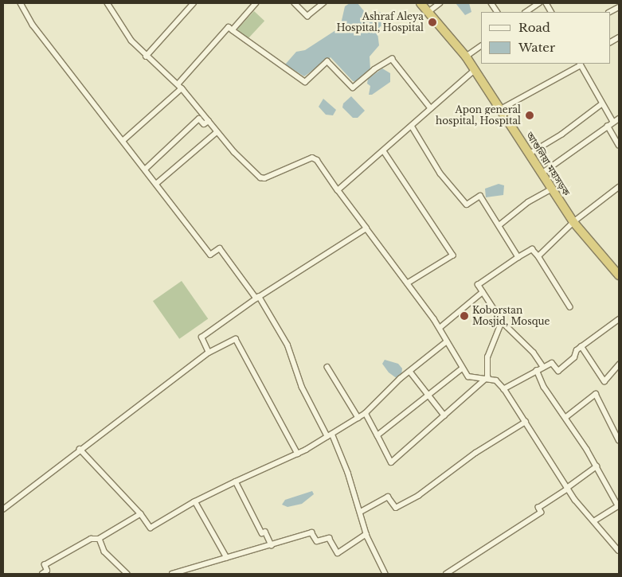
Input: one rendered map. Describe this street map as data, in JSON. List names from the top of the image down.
{
  "streets": {
    "highway": ["আশুলিয়া মহাসড়ক"]
  },
  "places": ["Ashraf Aleya Hospital, Hospital", "Apon general hospital, Hospital", "Koborstan Mosjid, Mosque"],
  "legend": ["Road", "Water"]
}
